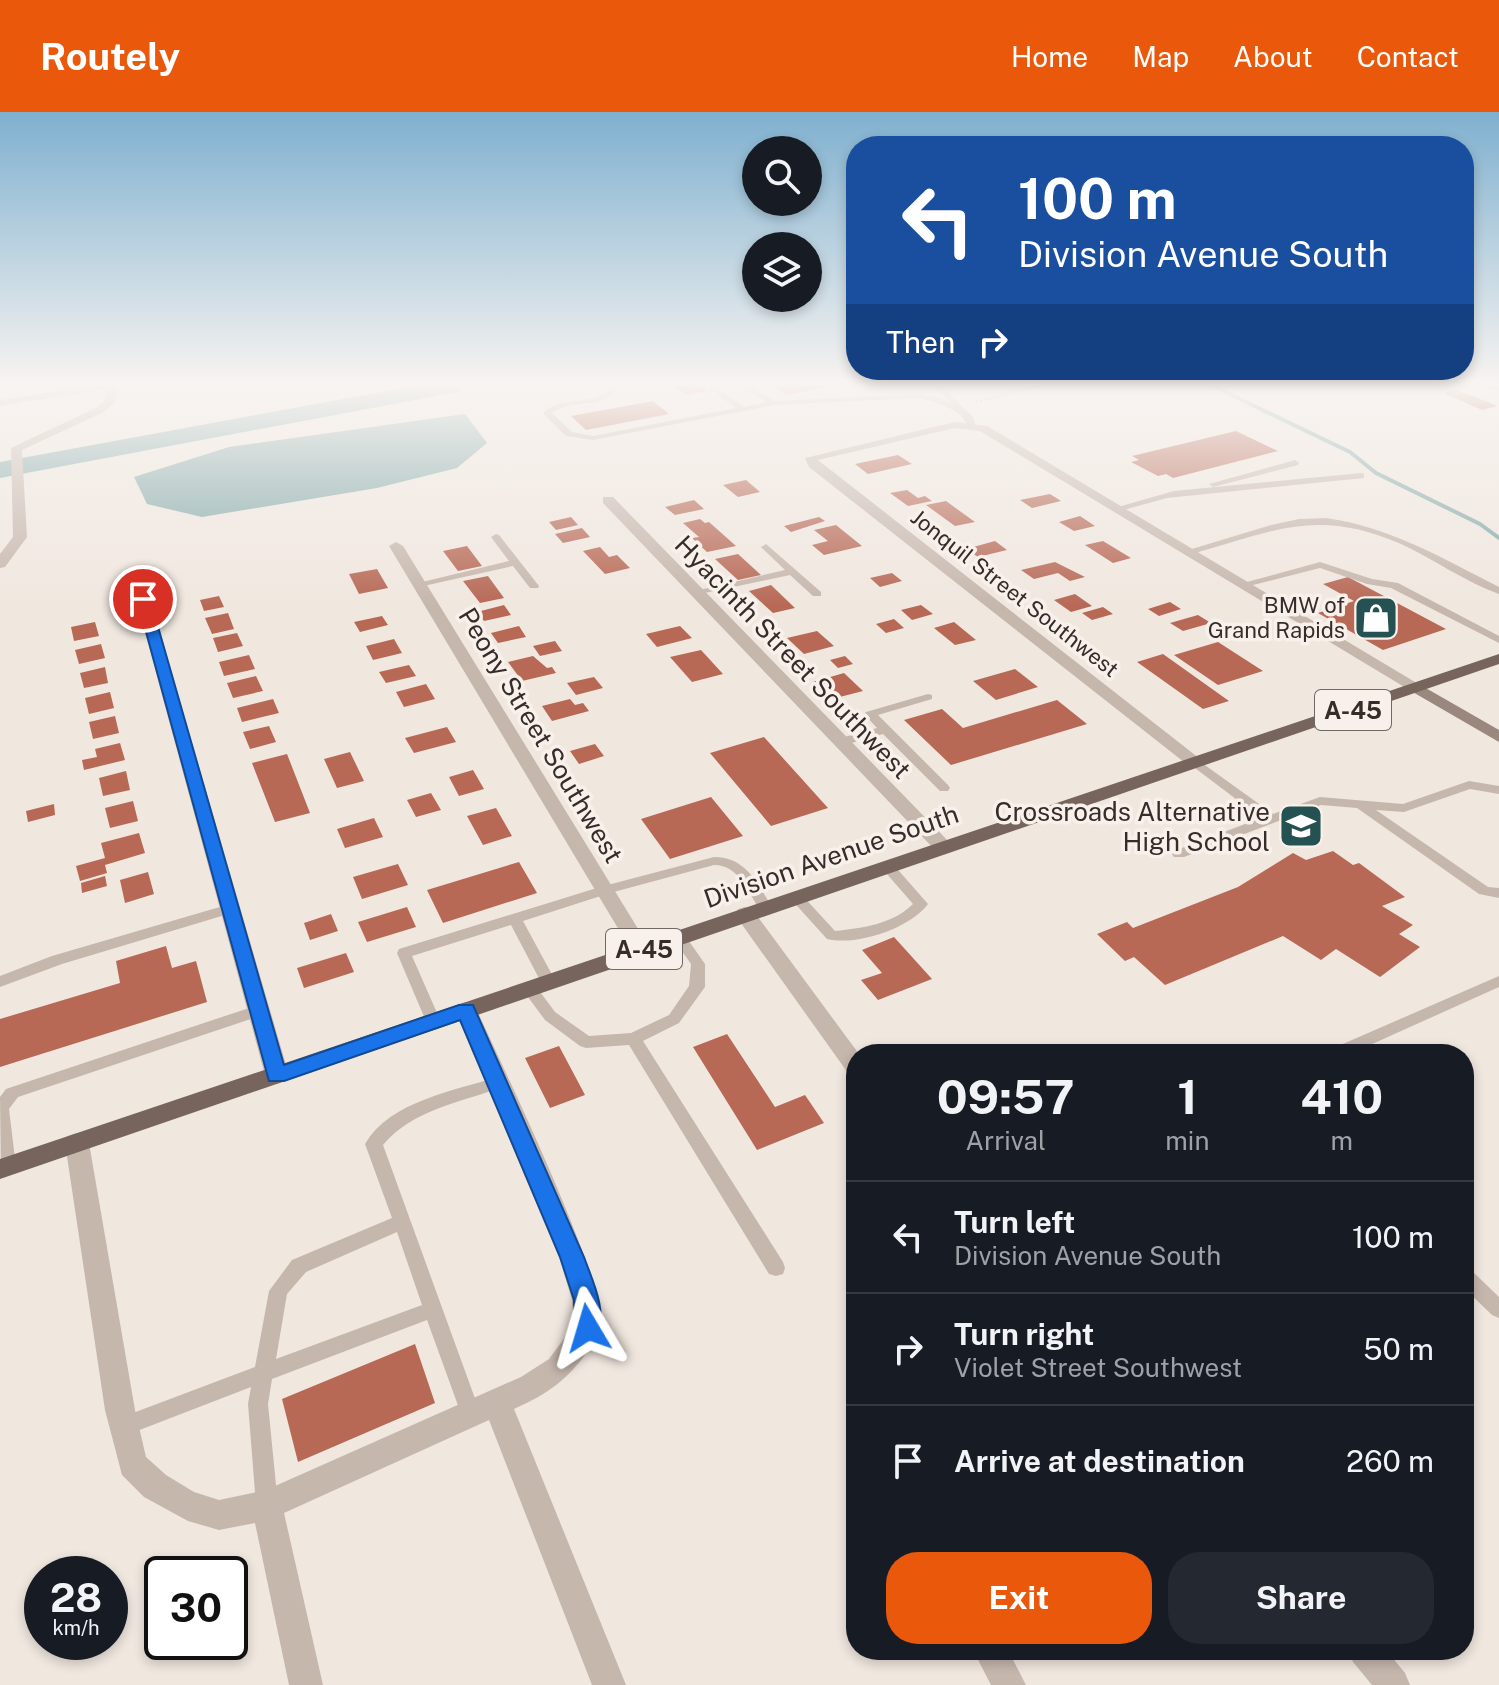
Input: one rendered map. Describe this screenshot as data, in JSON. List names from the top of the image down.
{
  "streets": {
    "main road": ["A-45", "Division Avenue South"],
    "street": ["Jonquil Street Southwest", "Hyacinth Street Southwest", "Peony Street Southwest"]
  },
  "crossings": [
    ["Jonquil Street Southwest", "Division Avenue South"],
    ["Hyacinth Street Southwest", "Division Avenue South"],
    ["Peony Street Southwest", "Division Avenue South"]
  ],
  "places": {
    "shop": ["BMW of Grand Rapids"],
    "school or university": ["Crossroads Alternative High School"]
  },
  "page": {
    "header": "Routely",
    "nav": [
      "Home",
      "Map",
      "About",
      "Contact"
    ],
    "turn": ["100 m", "Division Avenue South"],
    "then": "Then",
    "eta": [
      "09:57",
      "Arrival",
      "1",
      "min",
      "410",
      "m"
    ],
    "list": [
      {
        "name": "Turn left",
        "note": "Division Avenue South",
        "value": "100 m"
      },
      {
        "name": "Turn right",
        "note": "Violet Street Southwest",
        "value": "50 m"
      },
      {
        "name": "Arrive at destination",
        "value": "260 m"
      }
    ],
    "buttons": ["Exit", "Share"],
    "speed": "28 km/h",
    "limit": "30"
  }
}
